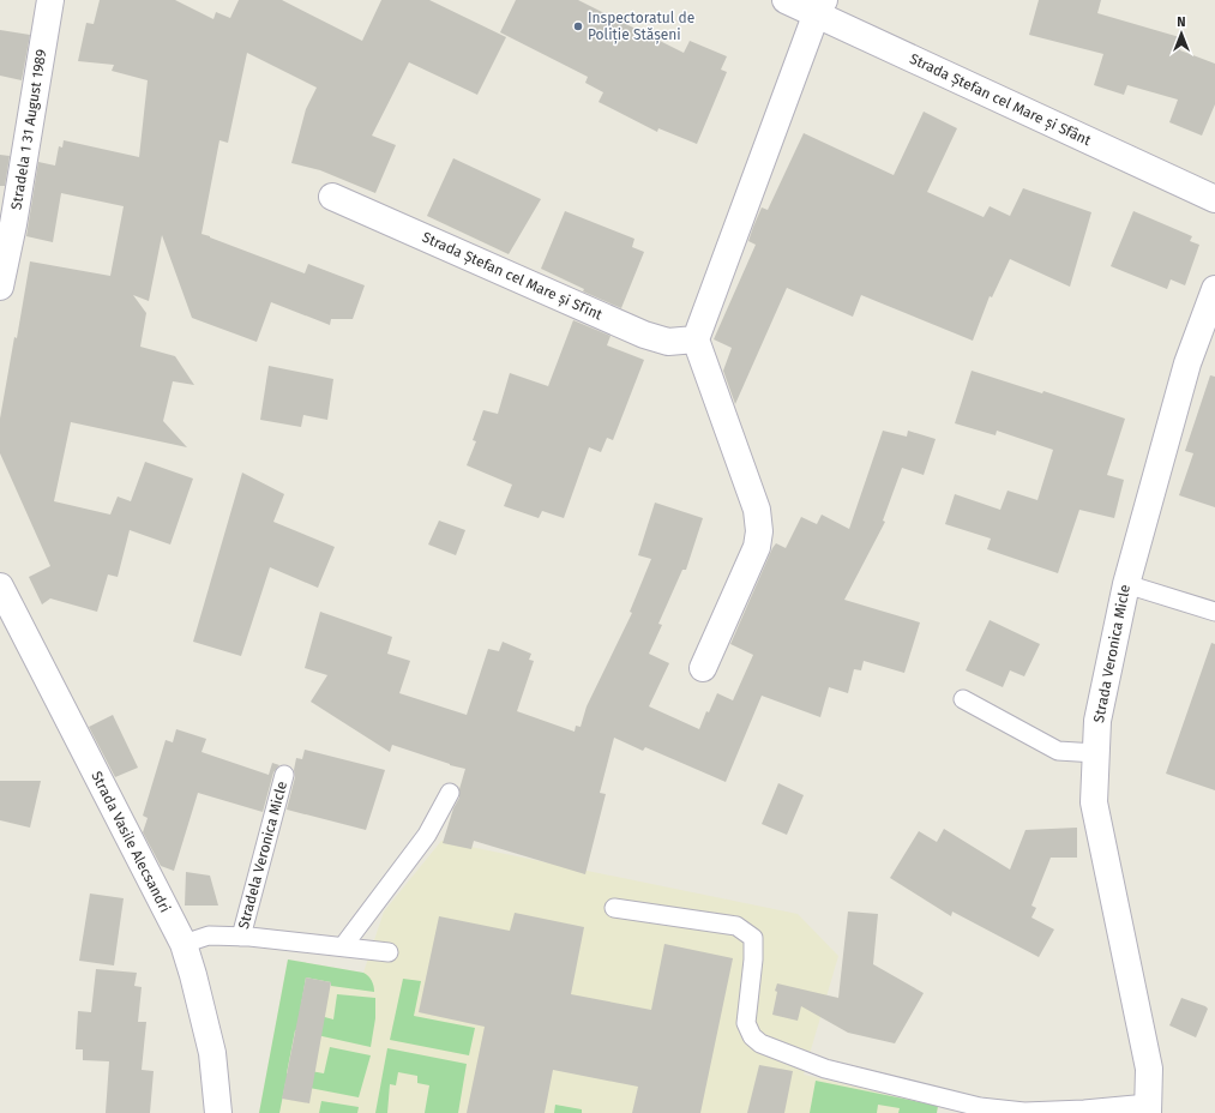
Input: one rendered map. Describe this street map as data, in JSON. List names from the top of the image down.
{
  "streets": {
    "street": [
      "Strada Ștefan cel Mare și Sfânt",
      "Stradela 1 31 August 1989",
      "Strada Ștefan cel Mare și Sfînt",
      "Strada Veronica Micle",
      "Strada Vasile Alecsandri"
    ],
    "lane": ["Stradela Veronica Micle"]
  },
  "crossings": [
    ["Strada Vasile Alecsandri", "Stradela Veronica Micle"]
  ],
  "places": ["Inspectoratul de Poliție Stășeni"],
  "north": "top"
}
